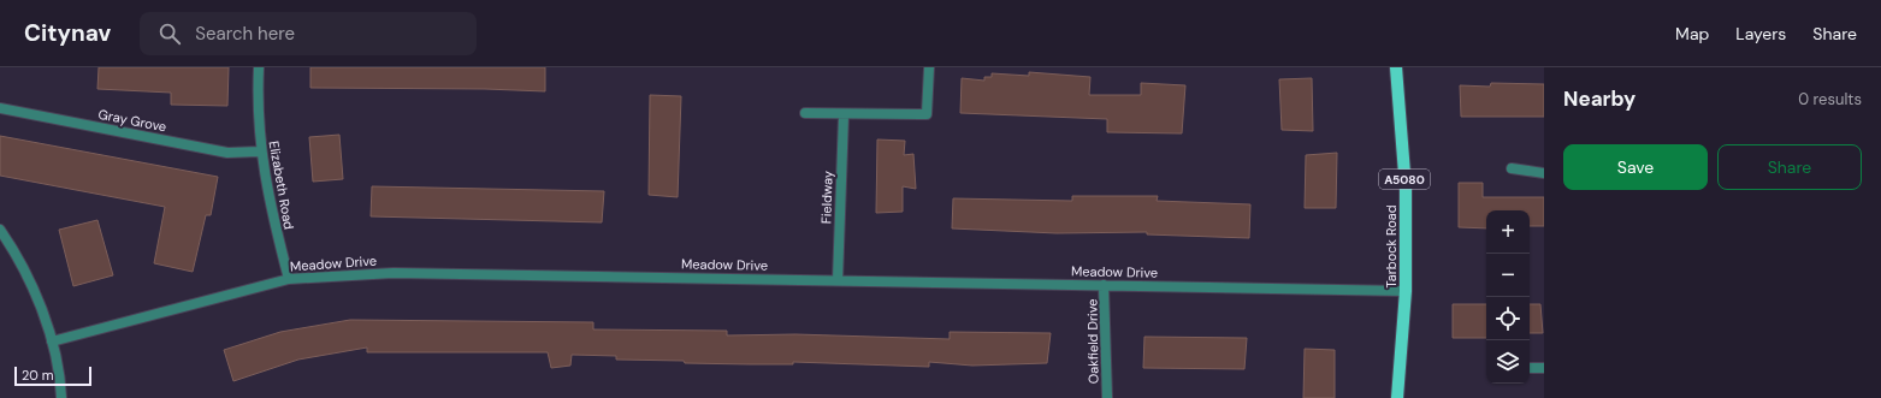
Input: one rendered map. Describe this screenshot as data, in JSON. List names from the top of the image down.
{
  "streets": {
    "main road": ["A5080", "Tarbock Road"],
    "street": [
      "Gray Grove",
      "Elizabeth Road",
      "Fieldway",
      "Meadow Drive",
      "Oakfield Drive"
    ]
  },
  "crossings": [
    ["Gray Grove", "Elizabeth Road"],
    ["Elizabeth Road", "Meadow Drive"],
    ["Fieldway", "Meadow Drive"],
    ["Tarbock Road", "Meadow Drive"],
    ["Meadow Drive", "Oakfield Drive"]
  ],
  "scale_bar": "20 m",
  "page": {
    "header": "Citynav",
    "search": "Search here",
    "nav": ["Map", "Layers", "Share"],
    "heading": ["Nearby", "0 results"],
    "buttons": ["Save", "Share"],
    "map_buttons": ["+", "−"],
    "scale": "20 m"
  }
}
